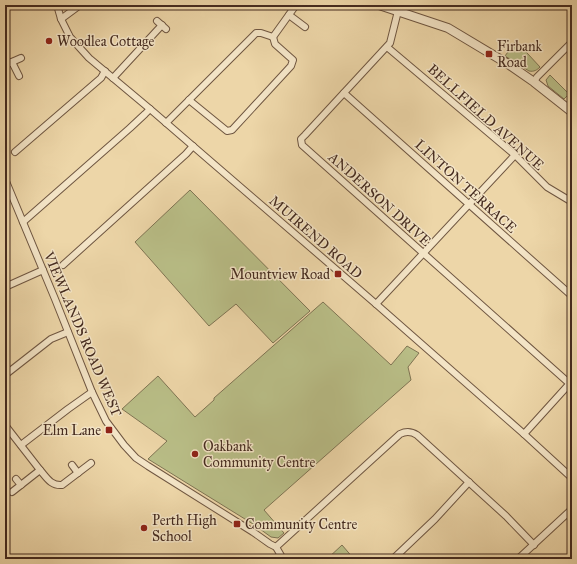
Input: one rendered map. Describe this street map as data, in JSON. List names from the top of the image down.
{
  "streets": {
    "street": [
      "BELLFIELD AVENUE",
      "LINTON TERRACE",
      "ANDERSON DRIVE",
      "MUIREND ROAD",
      "VIEWLANDS ROAD WEST"
    ]
  },
  "crossings": [
    ["BELLFIELD AVENUE", "ANDERSON DRIVE"],
    ["LINTON TERRACE", "ANDERSON DRIVE"]
  ],
  "places": {
    "other": ["Woodlea Cottage", "Oakbank Community Centre", "Perth High School"],
    "transit": [
      "Firbank Road",
      "Mountview Road",
      "Elm Lane",
      "Community Centre"
    ]
  }
}
